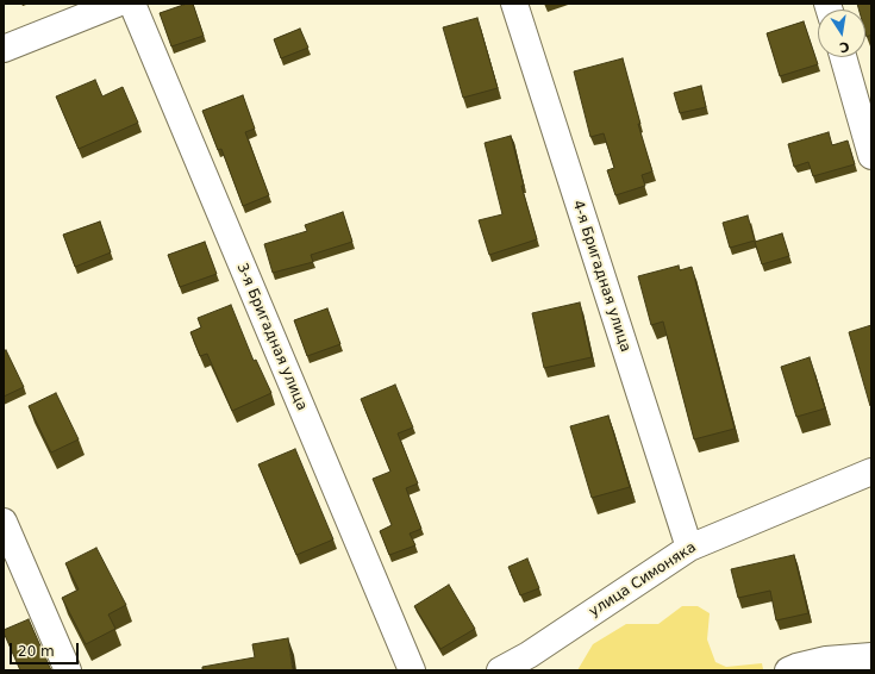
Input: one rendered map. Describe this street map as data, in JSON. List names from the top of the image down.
{
  "streets": {
    "street": ["4-я Бригадная улица", "3-я Бригадная улица", "улица Симоняка"]
  },
  "crossings": [
    ["4-я Бригадная улица", "улица Симоняка"]
  ],
  "scale_bar": "20 m",
  "north": "bottom"
}
